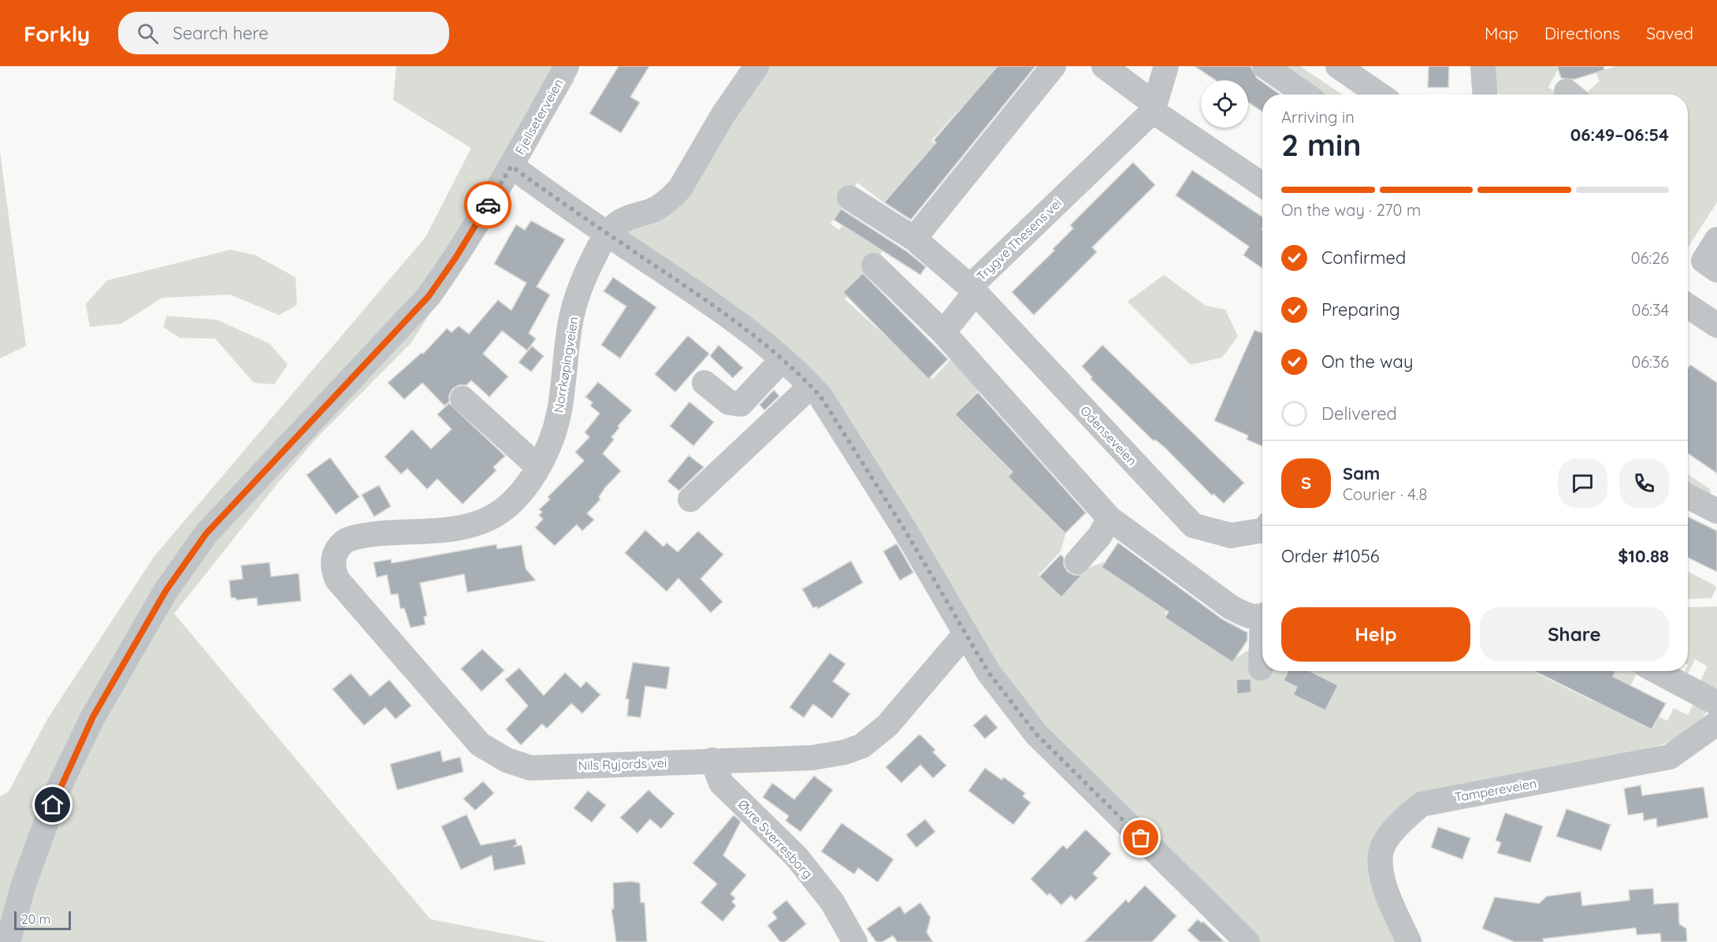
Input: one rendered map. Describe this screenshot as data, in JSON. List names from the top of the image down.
{
  "streets": {
    "street": [
      "Fjellseterveien",
      "Trygve Thesens vei",
      "Norrkøpingveien",
      "Odenseveien",
      "Nils Ryjords vei",
      "Tampereveien",
      "Øvre Sverresborg"
    ]
  },
  "crossings": [
    ["Trygve Thesens vei", "Odenseveien"],
    ["Norrkøpingveien", "Nils Ryjords vei"],
    ["Nils Ryjords vei", "Øvre Sverresborg"]
  ],
  "scale_bar": "20 m",
  "page": {
    "header": "Forkly",
    "search": "Search here",
    "nav": ["Map", "Directions", "Saved"],
    "heading": ["2 min", "Arriving in", "06:49–06:54"],
    "panel": [
      "Sam",
      "Courier · 4.8",
      "Order #1056",
      "$10.88"
    ],
    "bar": "On the way · 270 m",
    "list": [
      ["Confirmed", "06:26"],
      ["Preparing", "06:34"],
      ["On the way", "06:36"],
      "Delivered"
    ],
    "round": "S",
    "buttons": ["Help", "Share"],
    "scale": "20 m"
  }
}
